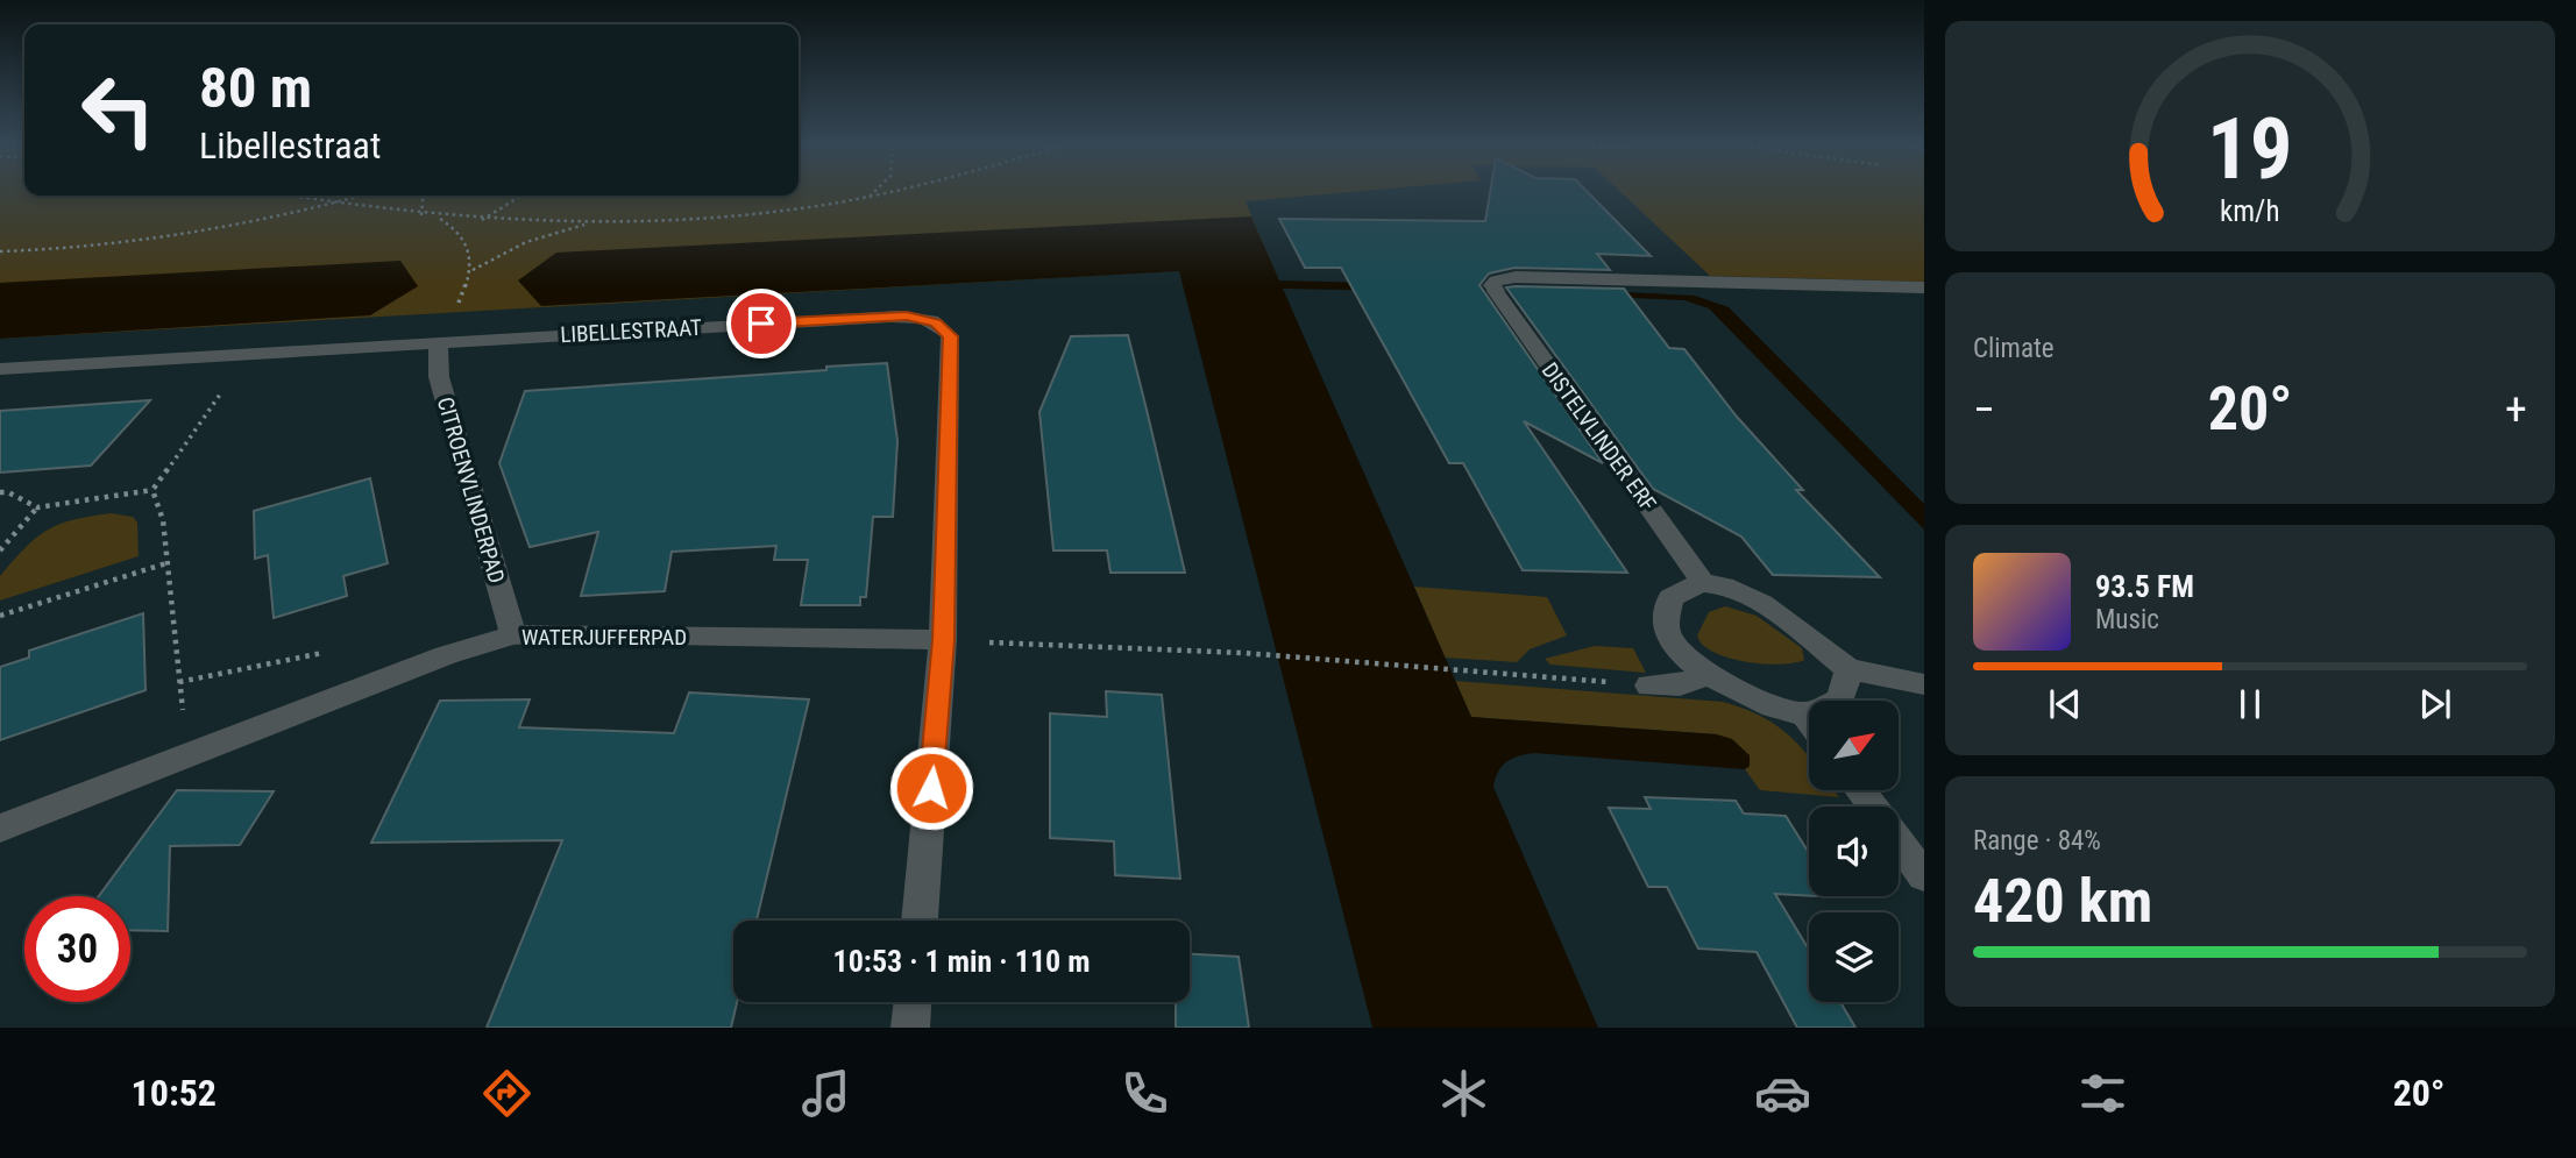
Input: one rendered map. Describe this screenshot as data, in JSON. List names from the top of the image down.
{
  "streets": {
    "street": [
      "LIBELLESTRAAT",
      "DISTELVLINDER ERF",
      "CITROENVLINDERPAD",
      "WATERJUFFERPAD"
    ]
  },
  "crossings": [
    ["LIBELLESTRAAT", "CITROENVLINDERPAD"],
    ["LIBELLESTRAAT", "WATERJUFFERPAD"],
    ["CITROENVLINDERPAD", "WATERJUFFERPAD"]
  ],
  "north": "top right",
  "page": {
    "turn": ["80 m", "Libellestraat"],
    "tile": [
      "Climate",
      ["Range · 84%", "420 km"]
    ],
    "heat": ["−", "20°", "+"],
    "song": ["93.5 FM", "Music"],
    "limit": "30",
    "trip": "10:53 · 1 min · 110 m",
    "tabs": ["10:52", "20°"],
    "gauge": ["19", "km/h"]
  }
}
